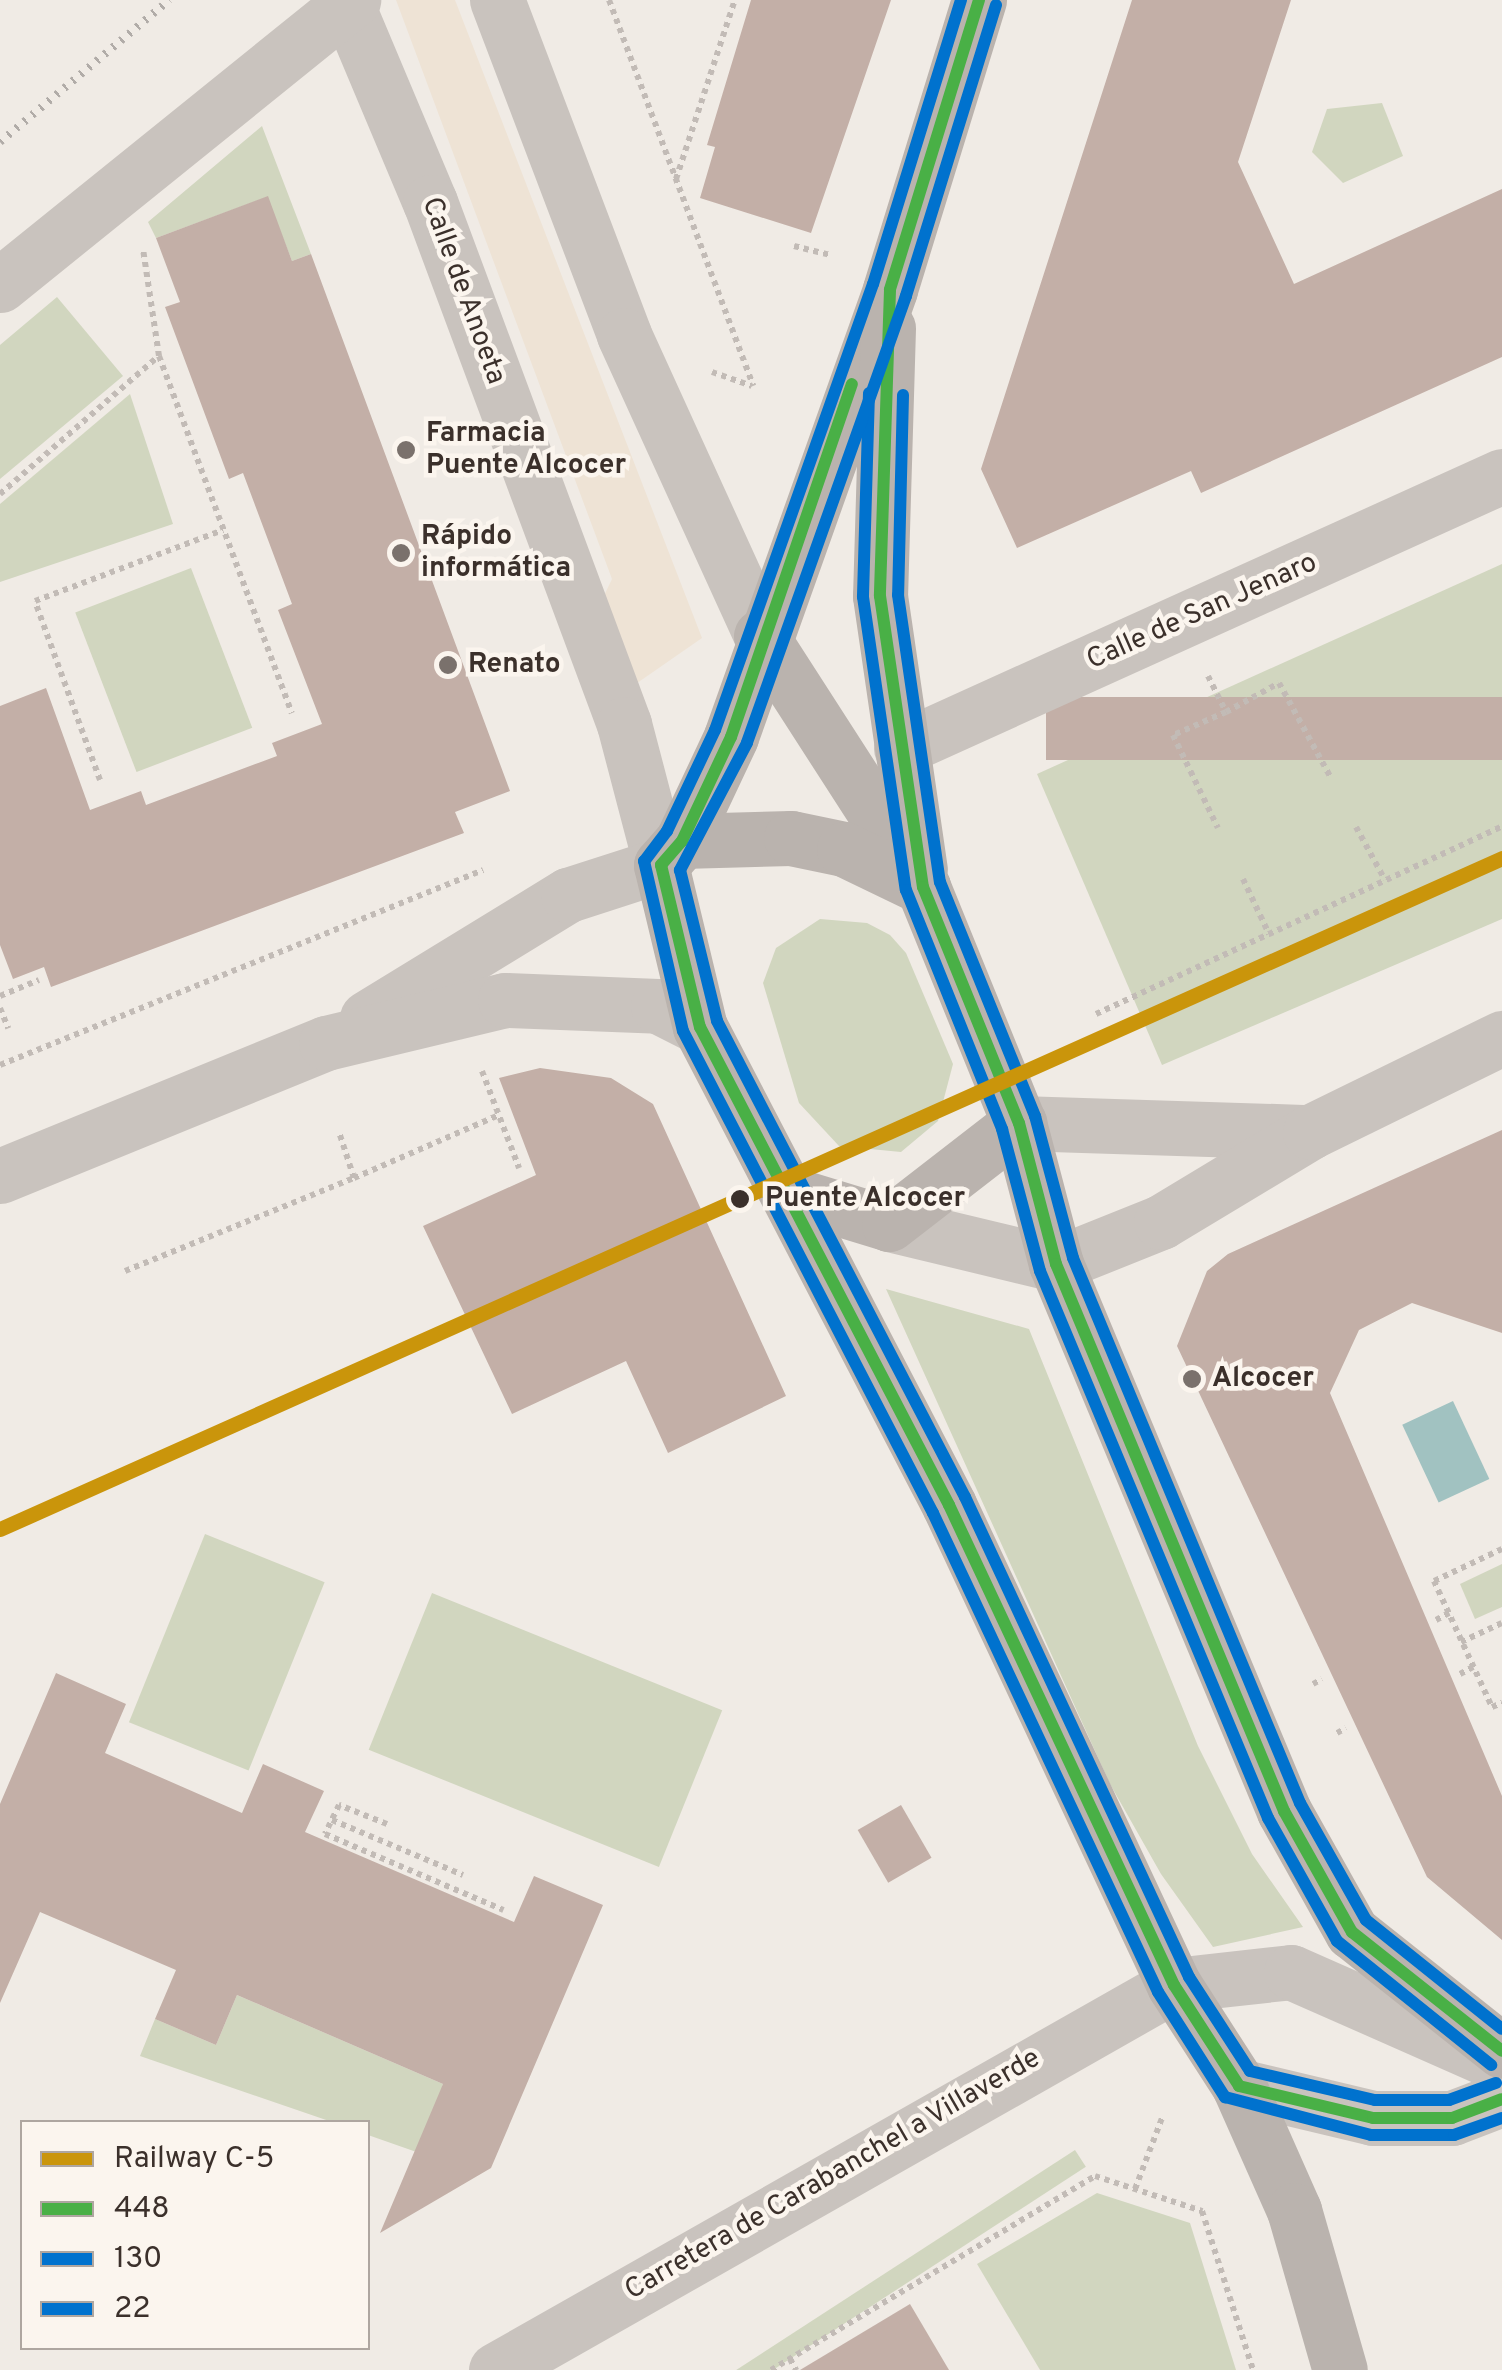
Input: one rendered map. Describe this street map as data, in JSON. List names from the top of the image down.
{
  "streets": {
    "street": ["Calle de Anoeta", "Calle de San Jenaro", "Carretera de Carabanchel a Villaverde"]
  },
  "places": [
    "Farmacia Puente Alcocer",
    "Rápido informática",
    "Renato",
    "Puente Alcocer",
    "Alcocer"
  ],
  "lines": [
    "transit line 448",
    "transit line 130",
    "transit line 22",
    "rail line C-5"
  ],
  "legend": [
    "Railway C-5",
    "448",
    "130",
    "22"
  ]
}
